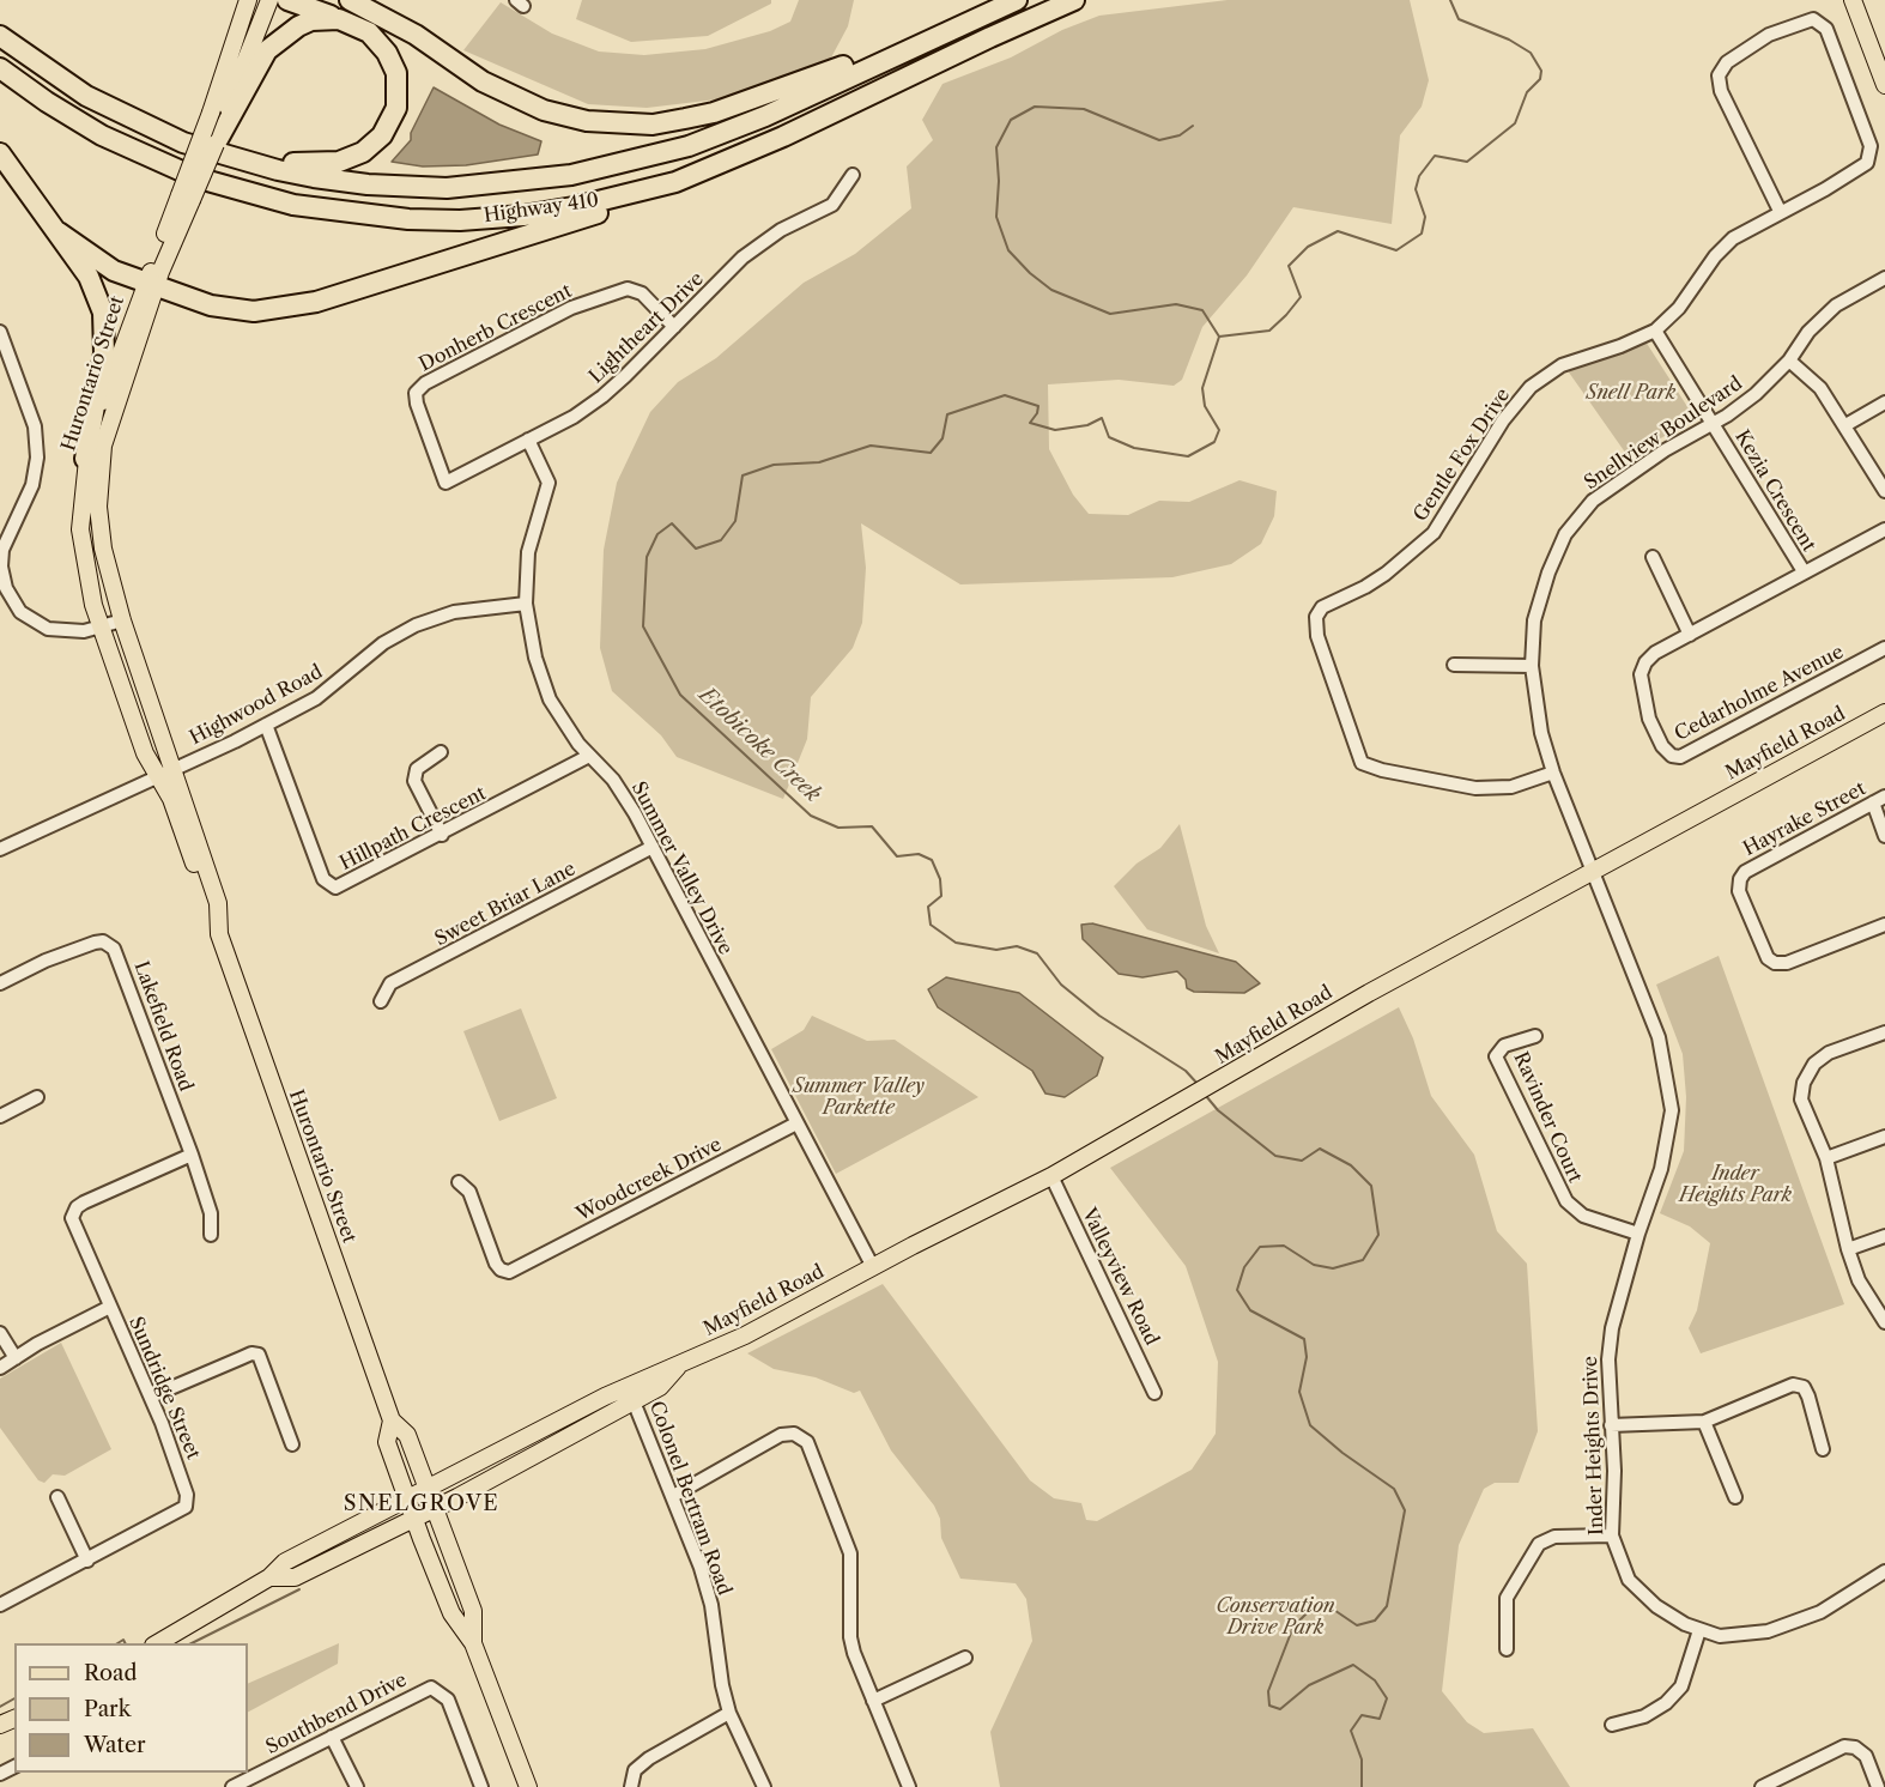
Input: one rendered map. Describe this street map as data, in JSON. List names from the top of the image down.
{
  "streets": {
    "highway": ["Highway 410"],
    "main road": ["Hurontario Street", "Mayfield Road"],
    "street": [
      "Donherb Crescent",
      "Lightheart Drive",
      "Snellview Boulevard",
      "Gentle Fox Drive",
      "Kezia Crescent",
      "Cedarholme Avenue",
      "Highwood Road",
      "Hayrake Street",
      "Hillpath Crescent",
      "Summer Valley Drive",
      "Sweet Briar Lane",
      "Lakefield Road",
      "Ravinder Court",
      "Woodcreek Drive",
      "Valleyview Road",
      "Sundridge Street",
      "Inder Heights Drive",
      "Colonel Bertram Road",
      "Southbend Drive"
    ]
  },
  "crossings": [
    ["Donherb Crescent", "Lightheart Drive"],
    ["Lightheart Drive", "Summer Valley Drive"],
    ["Hurontario Street", "Highwood Road"],
    ["Hurontario Street", "Mayfield Road"],
    ["Snellview Boulevard", "Gentle Fox Drive"],
    ["Snellview Boulevard", "Kezia Crescent"],
    ["Snellview Boulevard", "Mayfield Road"],
    ["Snellview Boulevard", "Inder Heights Drive"],
    ["Gentle Fox Drive", "Kezia Crescent"],
    ["Kezia Crescent", "Cedarholme Avenue"],
    ["Highwood Road", "Hillpath Crescent"],
    ["Highwood Road", "Summer Valley Drive"],
    ["Mayfield Road", "Summer Valley Drive"],
    ["Mayfield Road", "Valleyview Road"],
    ["Mayfield Road", "Inder Heights Drive"],
    ["Mayfield Road", "Colonel Bertram Road"],
    ["Hillpath Crescent", "Summer Valley Drive"],
    ["Summer Valley Drive", "Sweet Briar Lane"],
    ["Summer Valley Drive", "Woodcreek Drive"],
    ["Lakefield Road", "Sundridge Street"],
    ["Ravinder Court", "Inder Heights Drive"]
  ],
  "districts": ["SNELGROVE"],
  "water": ["Etobicoke Creek"],
  "parks": [
    "Snell Park",
    "Summer Valley Parkette",
    "Inder Heights Park",
    "Conservation Drive Park"
  ],
  "legend": ["Road", "Park", "Water"]
}
